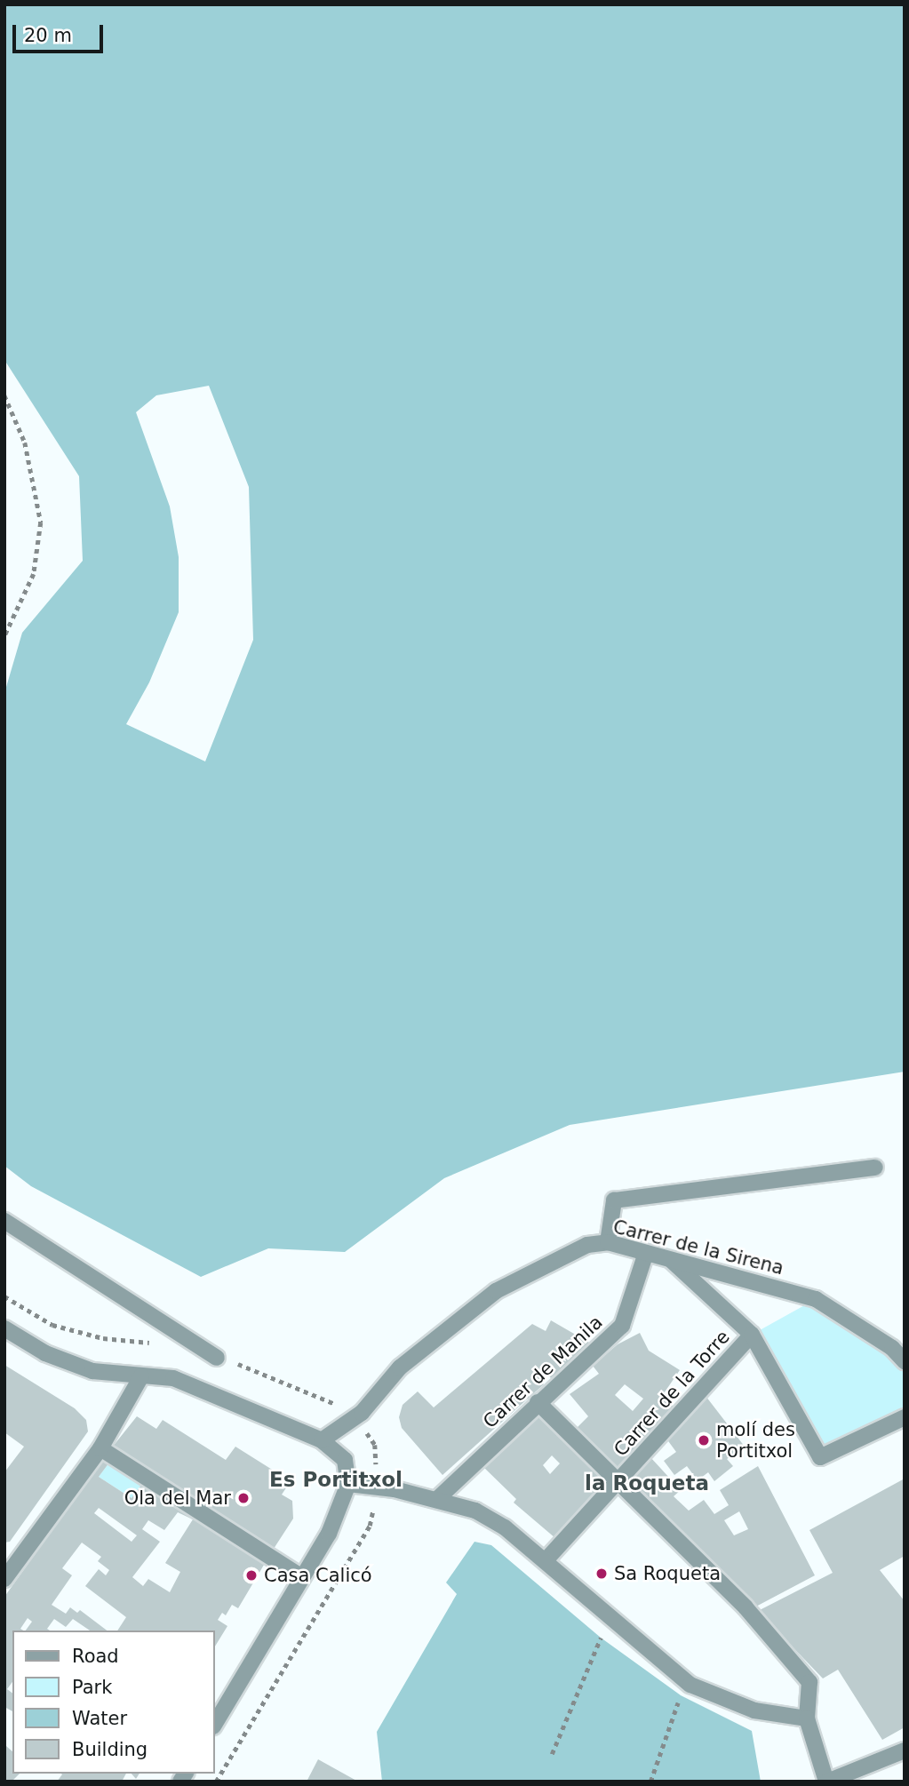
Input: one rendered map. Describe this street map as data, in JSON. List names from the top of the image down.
{
  "streets": {
    "street": ["Carrer de la Sirena", "Carrer de Manila", "Carrer de la Torre"]
  },
  "crossings": [
    ["Carrer de la Sirena", "Carrer de Manila"]
  ],
  "districts": ["Es Portitxol", "la Roqueta"],
  "places": [
    "molí des Portitxol",
    "Ola del Mar",
    "Sa Roqueta",
    "Casa Calicó"
  ],
  "legend": [
    "Road",
    "Park",
    "Water",
    "Building"
  ],
  "scale_bar": "20 m"
}
